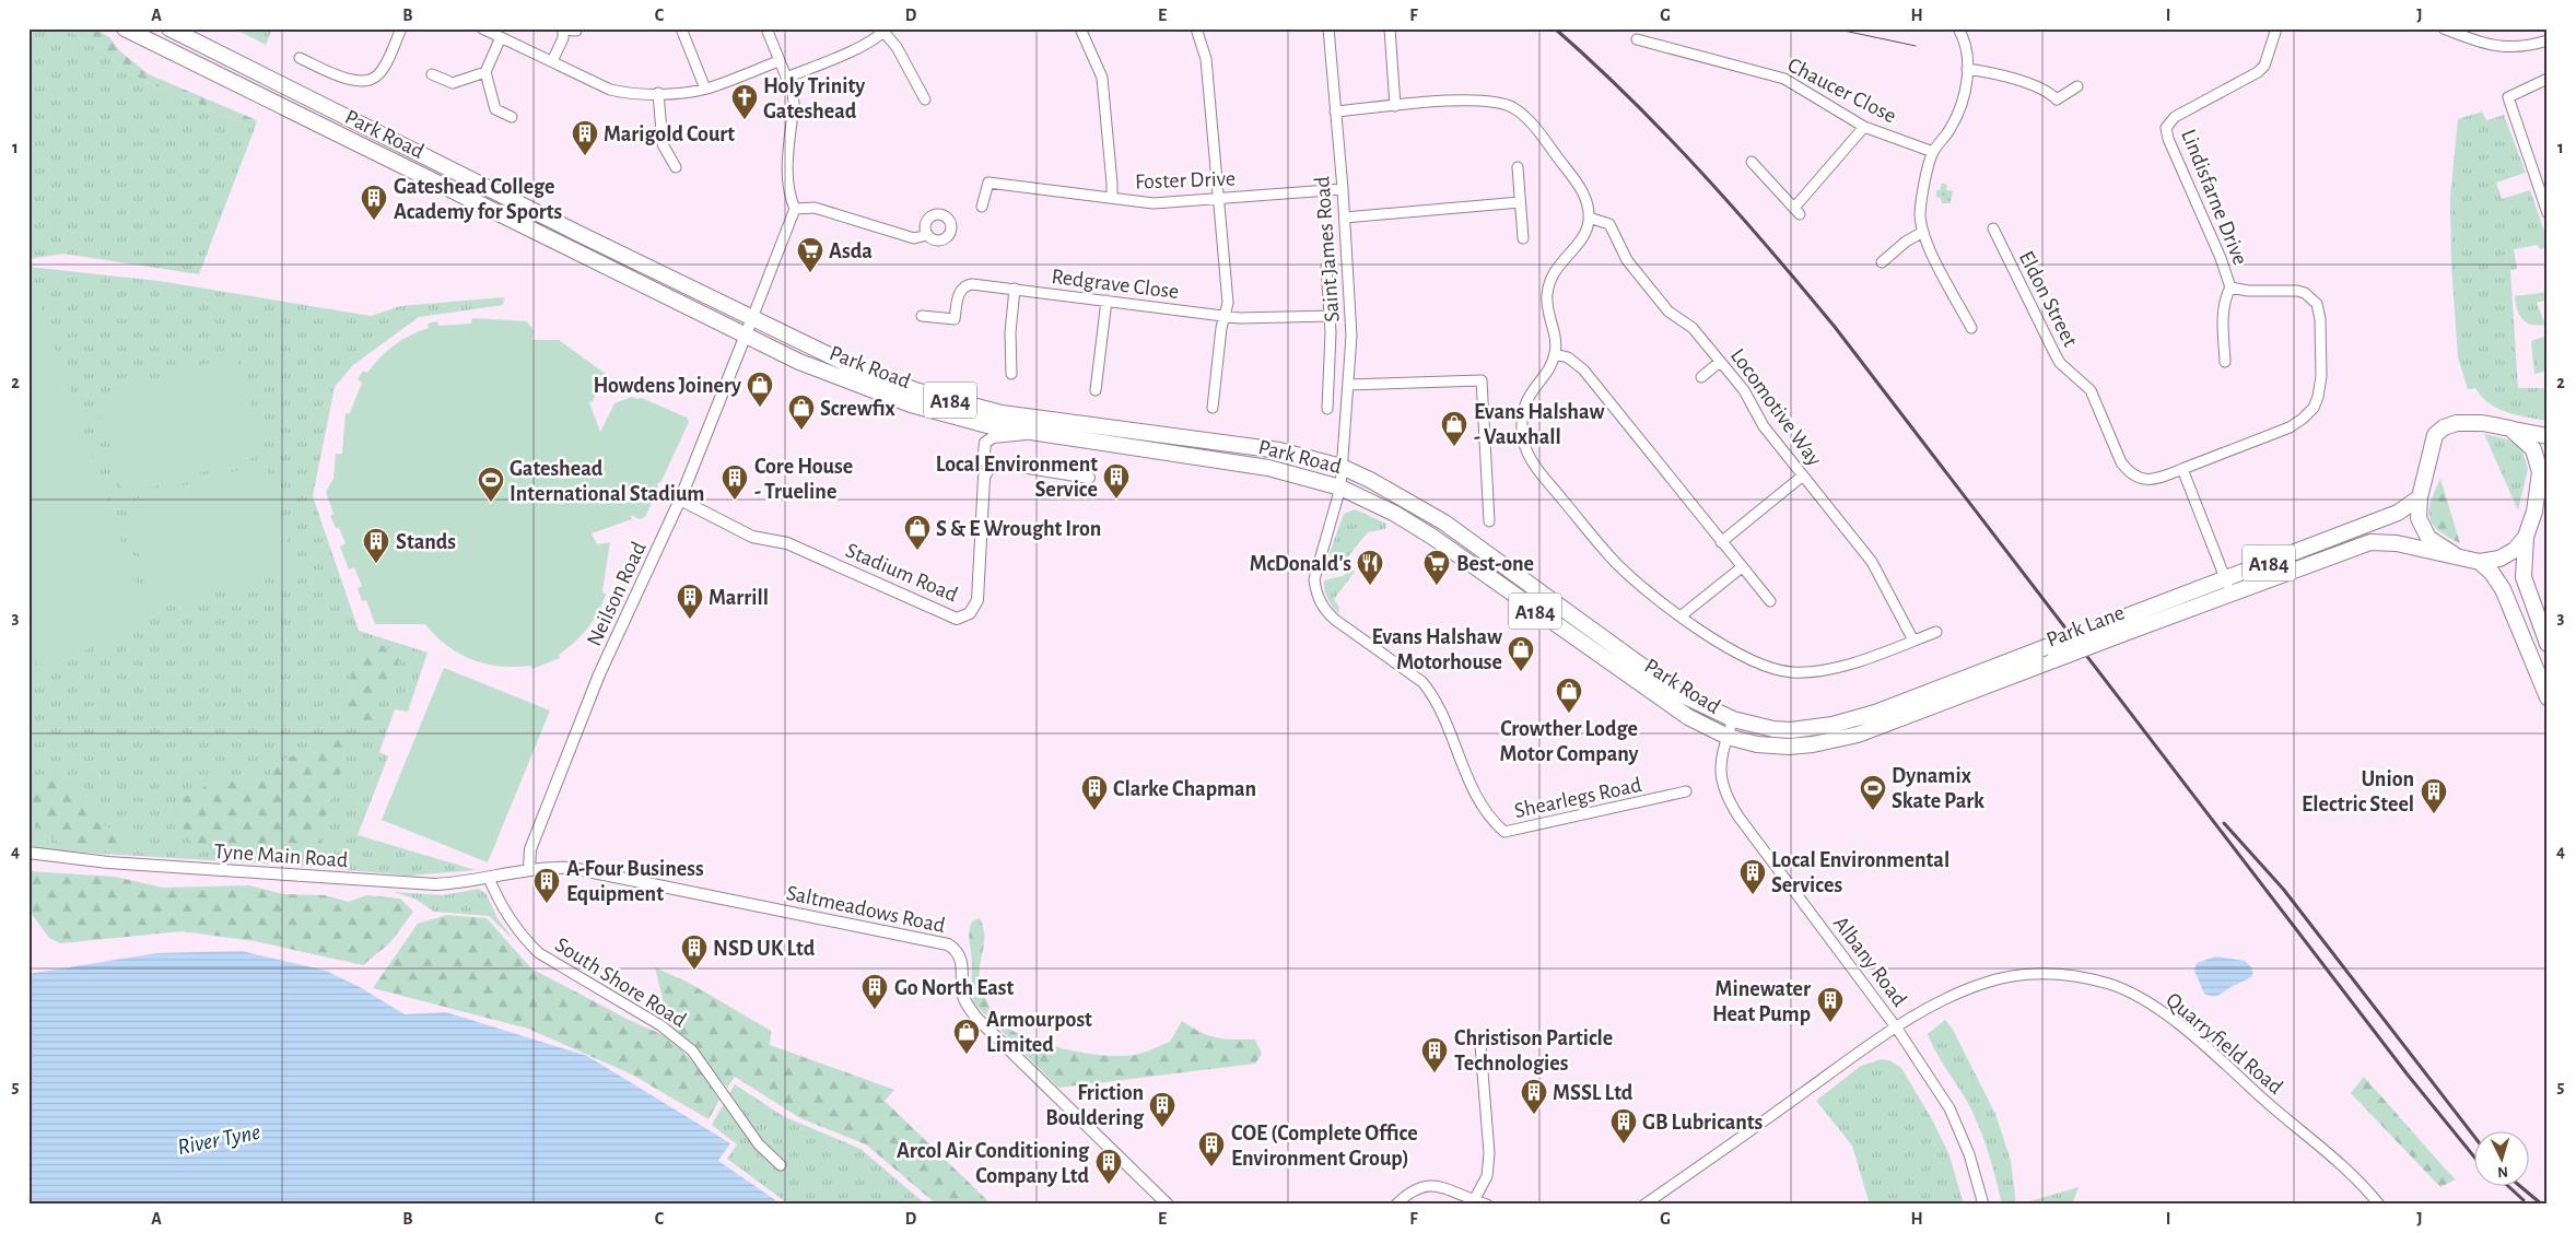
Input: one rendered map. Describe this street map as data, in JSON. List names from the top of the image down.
{
  "streets": {
    "highway": ["Park Road", "A184", "Park Lane"],
    "street": [
      "Chaucer Close",
      "Foster Drive",
      "Lindisfarne Drive",
      "Saint James Road",
      "Redgrave Close",
      "Eldon Street",
      "Locomotive Way",
      "Stadium Road",
      "Neilson Road",
      "Shearlegs Road",
      "Tyne Main Road",
      "Saltmeadows Road",
      "Albany Road",
      "South Shore Road",
      "Quarryfield Road"
    ]
  },
  "crossings": [
    ["Park Road", "Saint James Road"],
    ["Park Road", "Stadium Road"],
    ["Park Road", "Neilson Road"],
    ["Park Road", "Park Lane"],
    ["Park Road", "Shearlegs Road"],
    ["Park Road", "Albany Road"],
    ["Foster Drive", "Saint James Road"],
    ["Lindisfarne Drive", "Eldon Street"],
    ["Saint James Road", "Shearlegs Road"],
    ["Stadium Road", "Neilson Road"],
    ["Neilson Road", "Tyne Main Road"],
    ["Neilson Road", "Saltmeadows Road"],
    ["Park Lane", "Albany Road"],
    ["Tyne Main Road", "Saltmeadows Road"],
    ["Tyne Main Road", "South Shore Road"],
    ["Albany Road", "Quarryfield Road"]
  ],
  "water": ["River Tyne"],
  "places": {
    "church": ["Holy Trinity Gateshead"],
    "building": [
      "Marigold Court",
      "Gateshead College Academy for Sports",
      "Local Environment Service",
      "Core House - Trueline",
      "Stands",
      "Marrill",
      "Clarke Chapman",
      "Union Electric Steel",
      "Local Environmental Services",
      "A-Four Business Equipment",
      "NSD UK Ltd",
      "Go North East",
      "Minewater Heat Pump",
      "Christison Particle Technologies",
      "MSSL Ltd",
      "Friction Bouldering",
      "GB Lubricants",
      "COE (Complete Office Environment Group)",
      "Arcol Air Conditioning Company Ltd"
    ],
    "supermarket": ["Asda", "Best-one"],
    "shop": [
      "Howdens Joinery",
      "Screwfix",
      "Evans Halshaw - Vauxhall",
      "S & E Wrought Iron",
      "Evans Halshaw Motorhouse",
      "Crowther Lodge Motor Company",
      "Armourpost Limited"
    ],
    "sports": ["Gateshead International Stadium", "Dynamix Skate Park"],
    "restaurant": ["McDonald's"]
  },
  "north": "bottom",
  "grid": {
    "columns": [
      "A",
      "B",
      "C",
      "D",
      "E",
      "F",
      "G",
      "H",
      "I",
      "J"
    ],
    "rows": [
      "1",
      "2",
      "3",
      "4",
      "5"
    ]
  }
}
